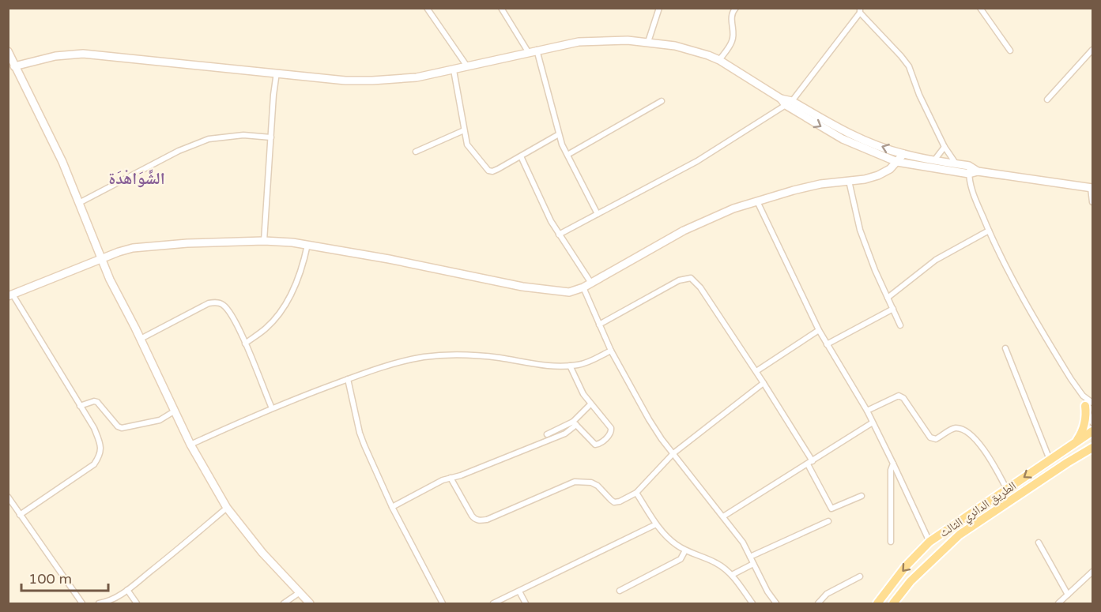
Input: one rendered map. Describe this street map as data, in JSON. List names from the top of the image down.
{
  "streets": {
    "main road": ["الطريق الدائري الثالث"]
  },
  "districts": ["الشَّوَاهْدَة"],
  "scale_bar": "100 m"
}
